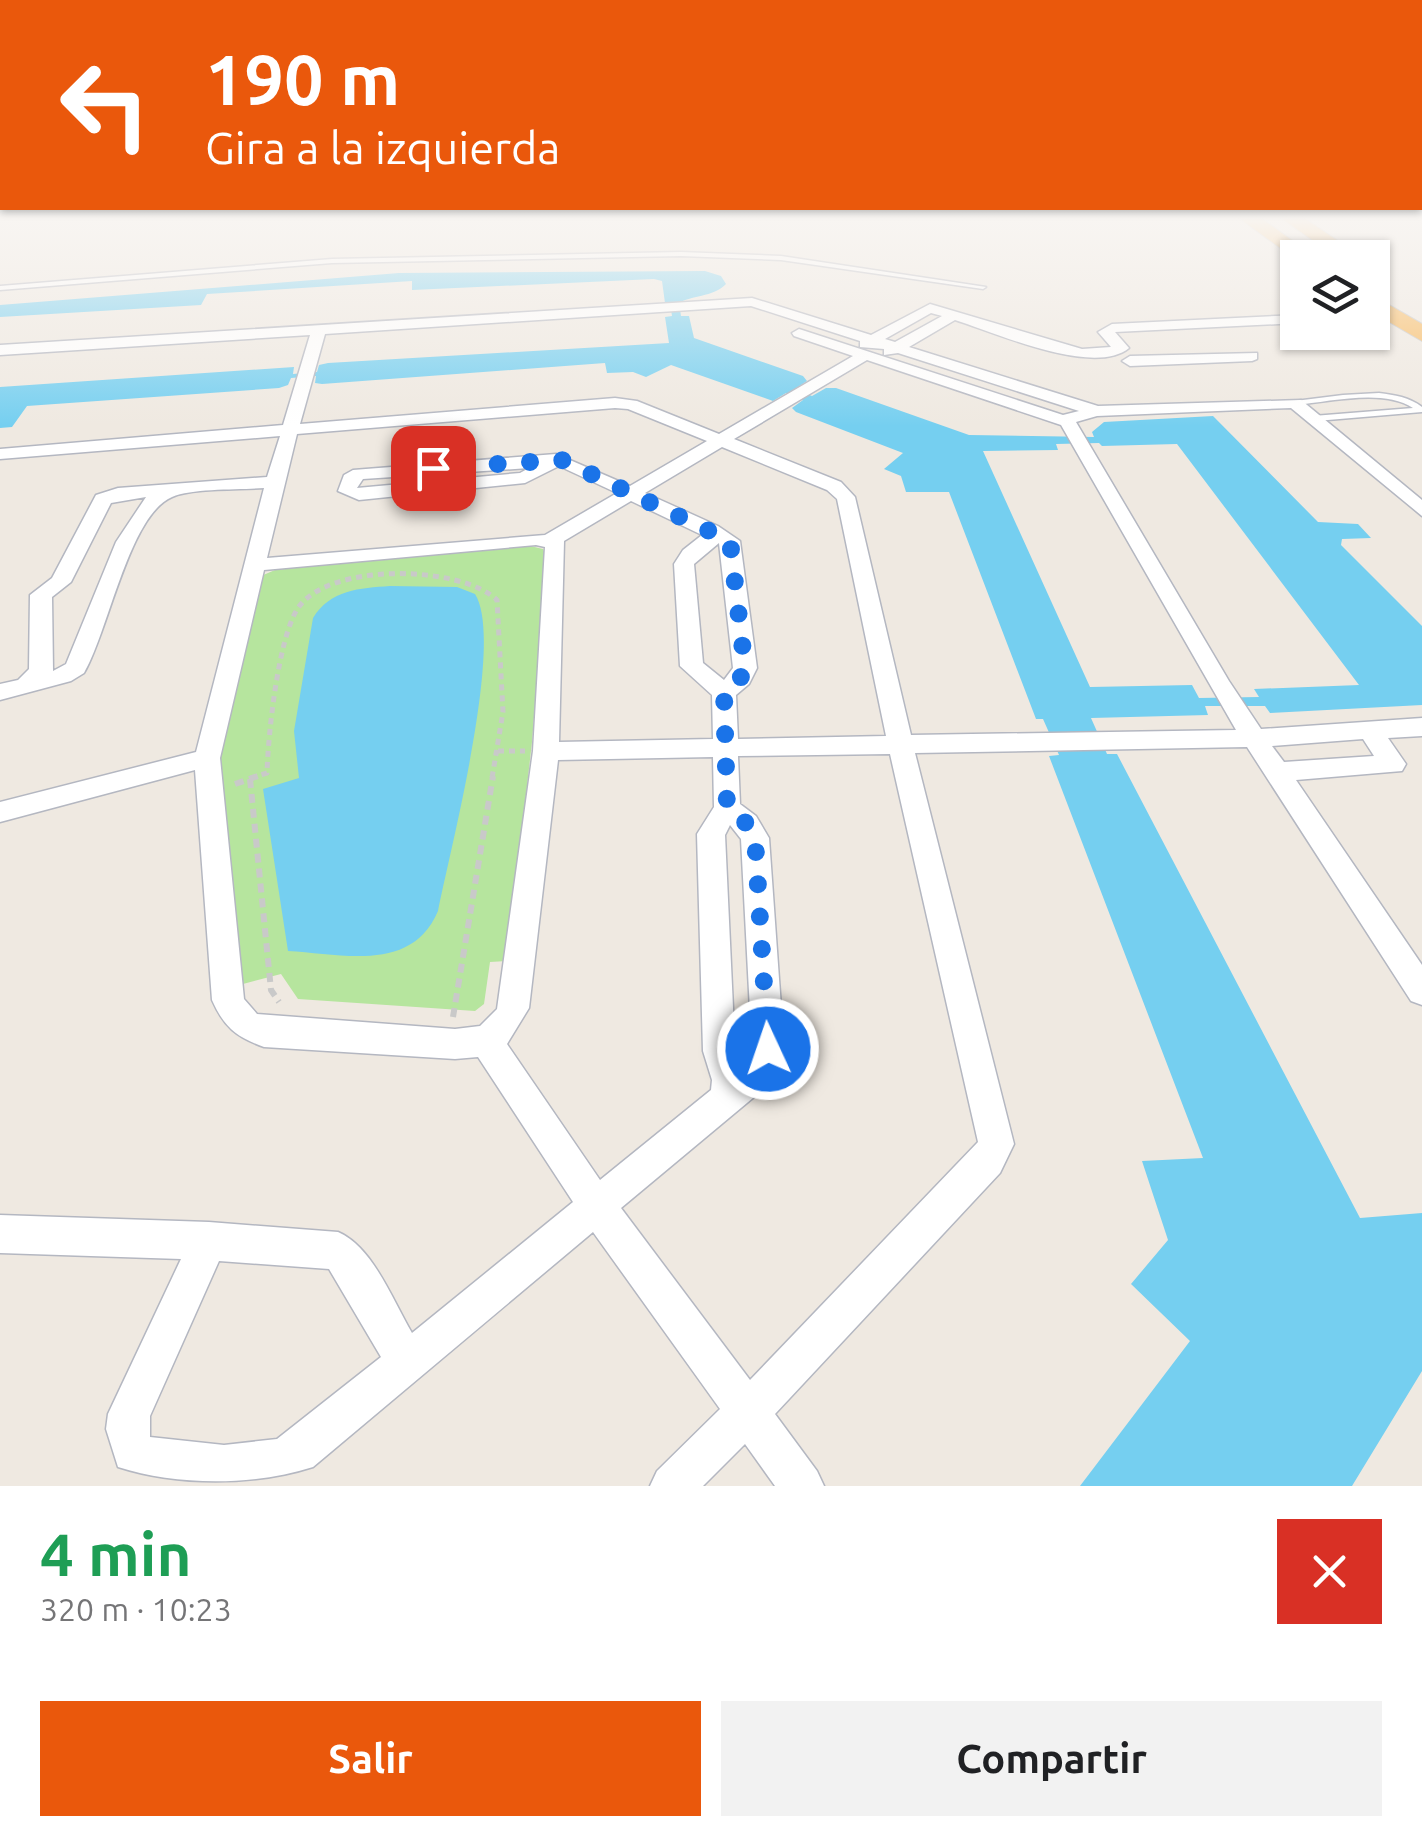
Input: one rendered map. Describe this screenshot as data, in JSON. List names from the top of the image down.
{
  "page": {
    "turn": ["190 m", "Gira a la izquierda"],
    "heading": ["4 min", "320 m · 10:23"],
    "buttons": ["Salir", "Compartir"]
  }
}
